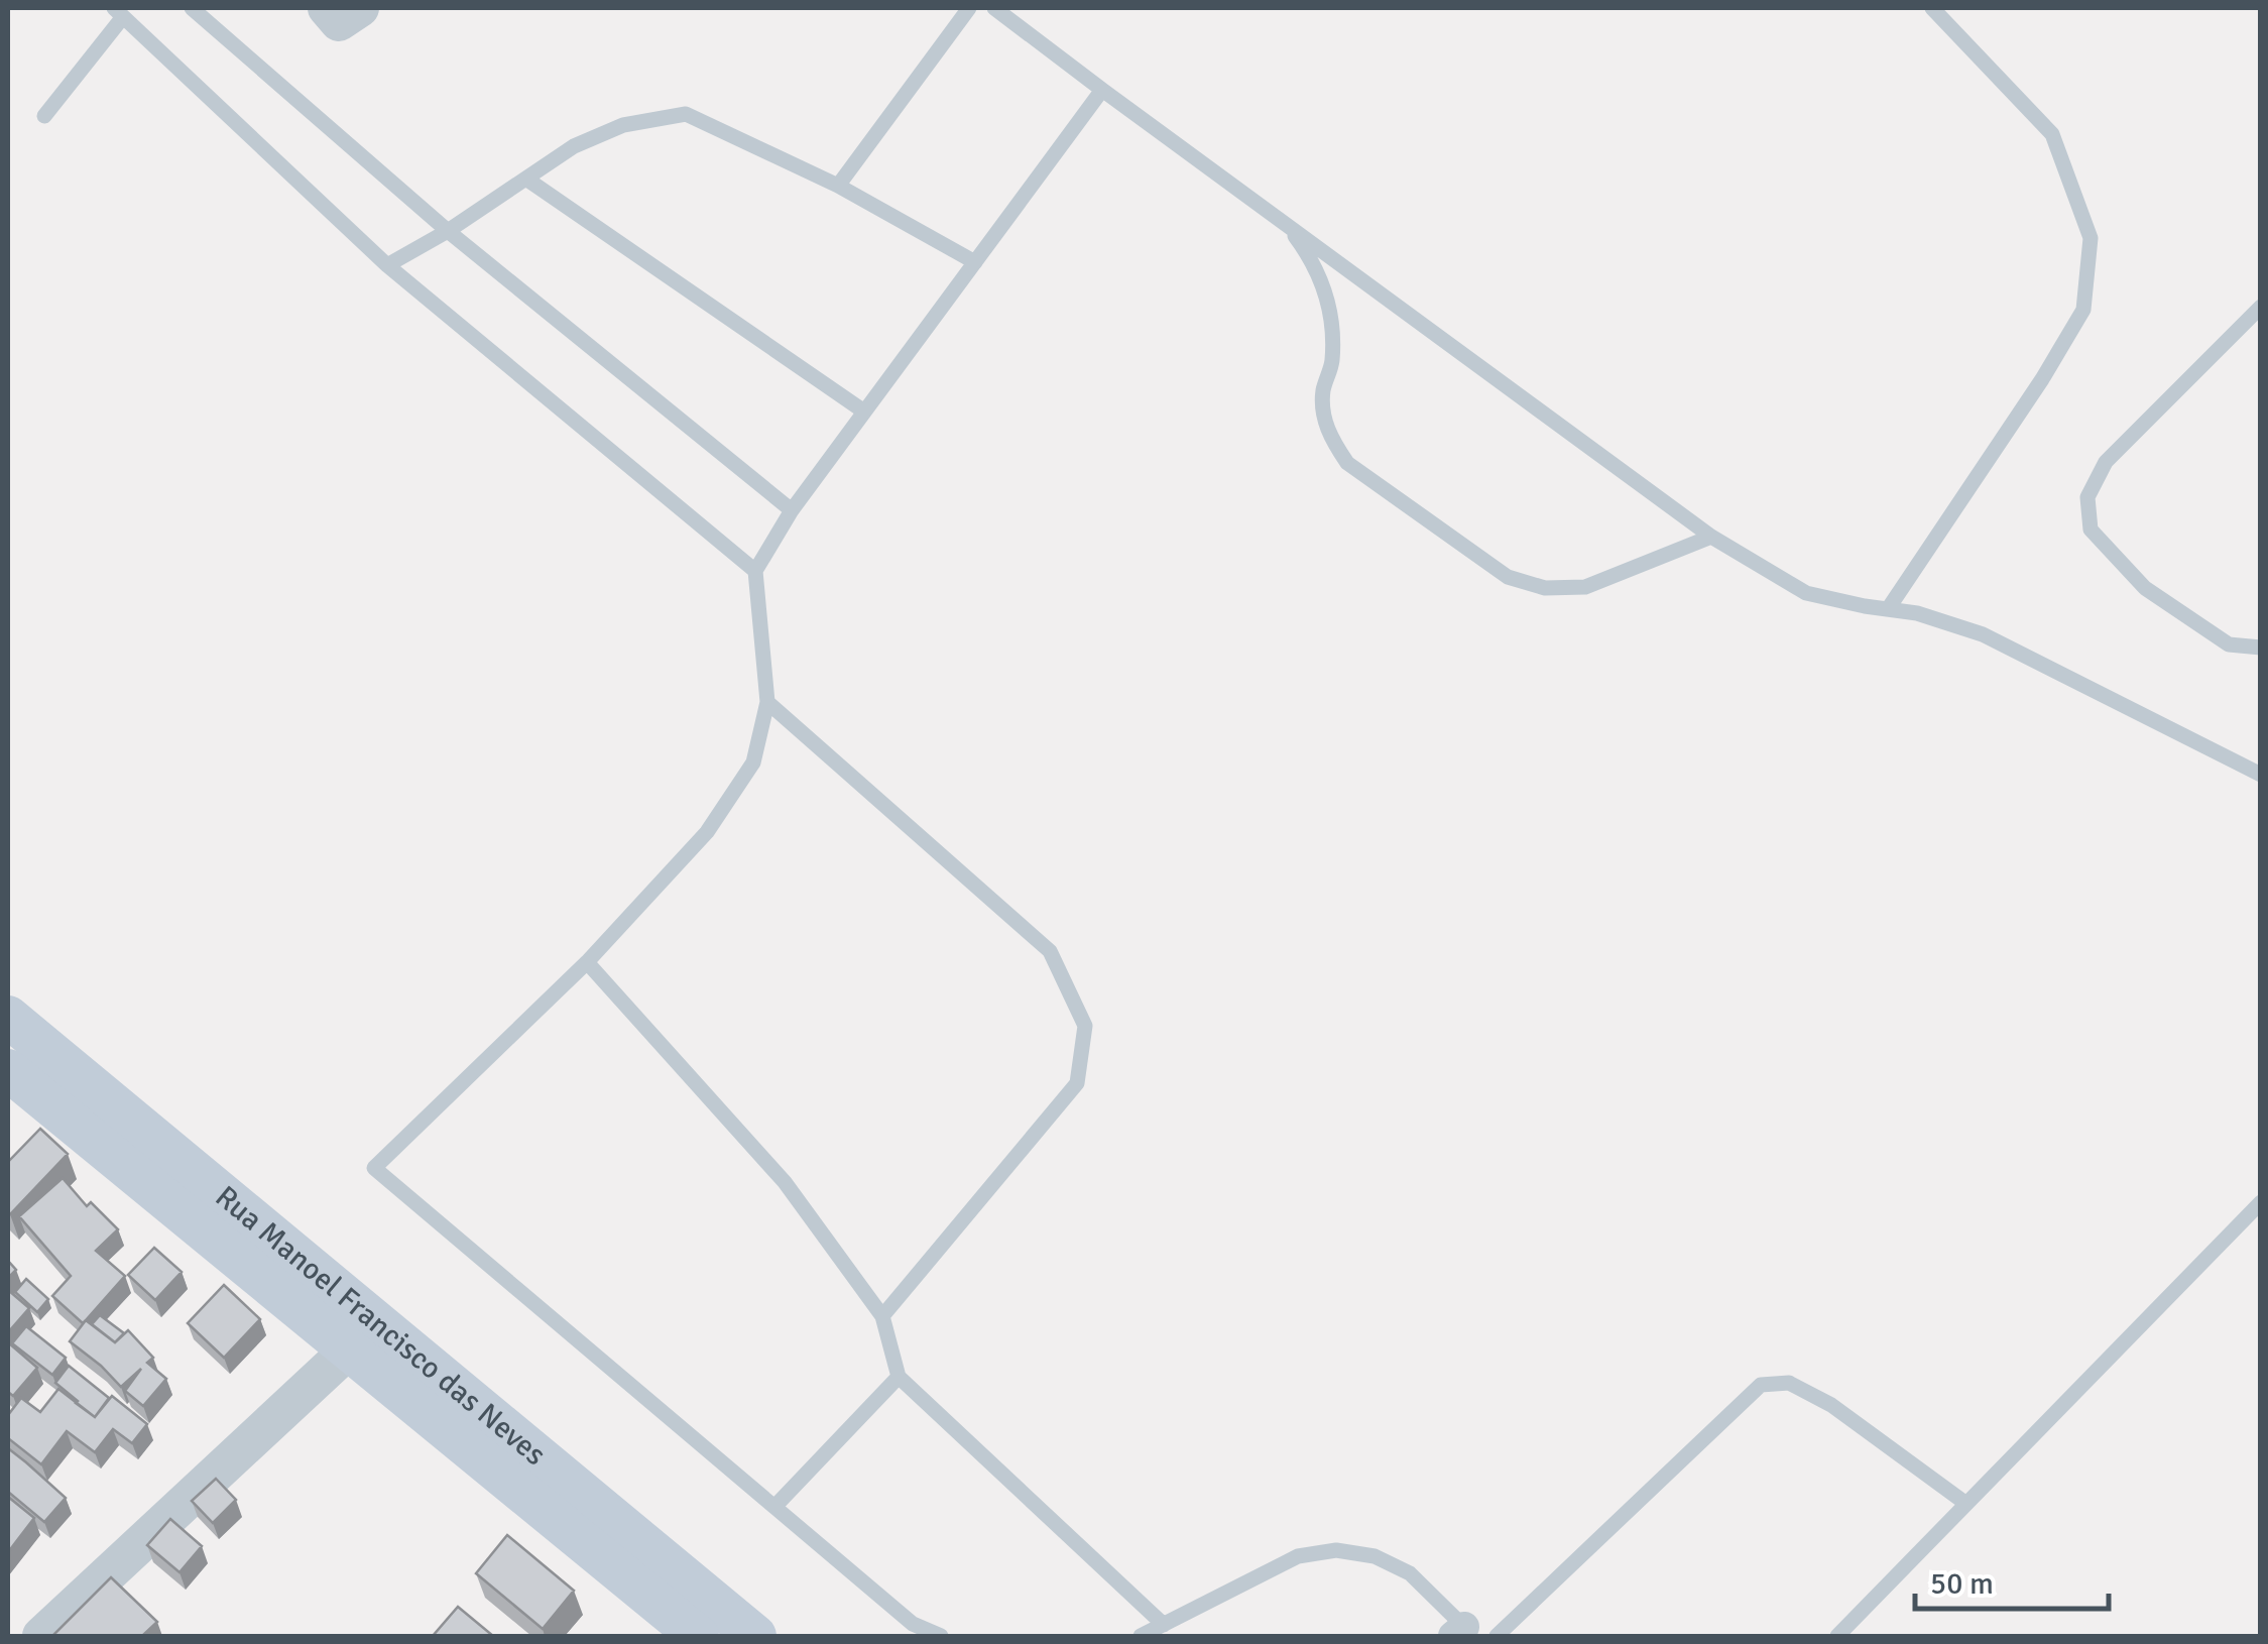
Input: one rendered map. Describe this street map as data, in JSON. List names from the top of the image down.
{
  "streets": {
    "main road": ["Rua Manoel Francisco das Neves"]
  },
  "scale_bar": "50 m"
}
